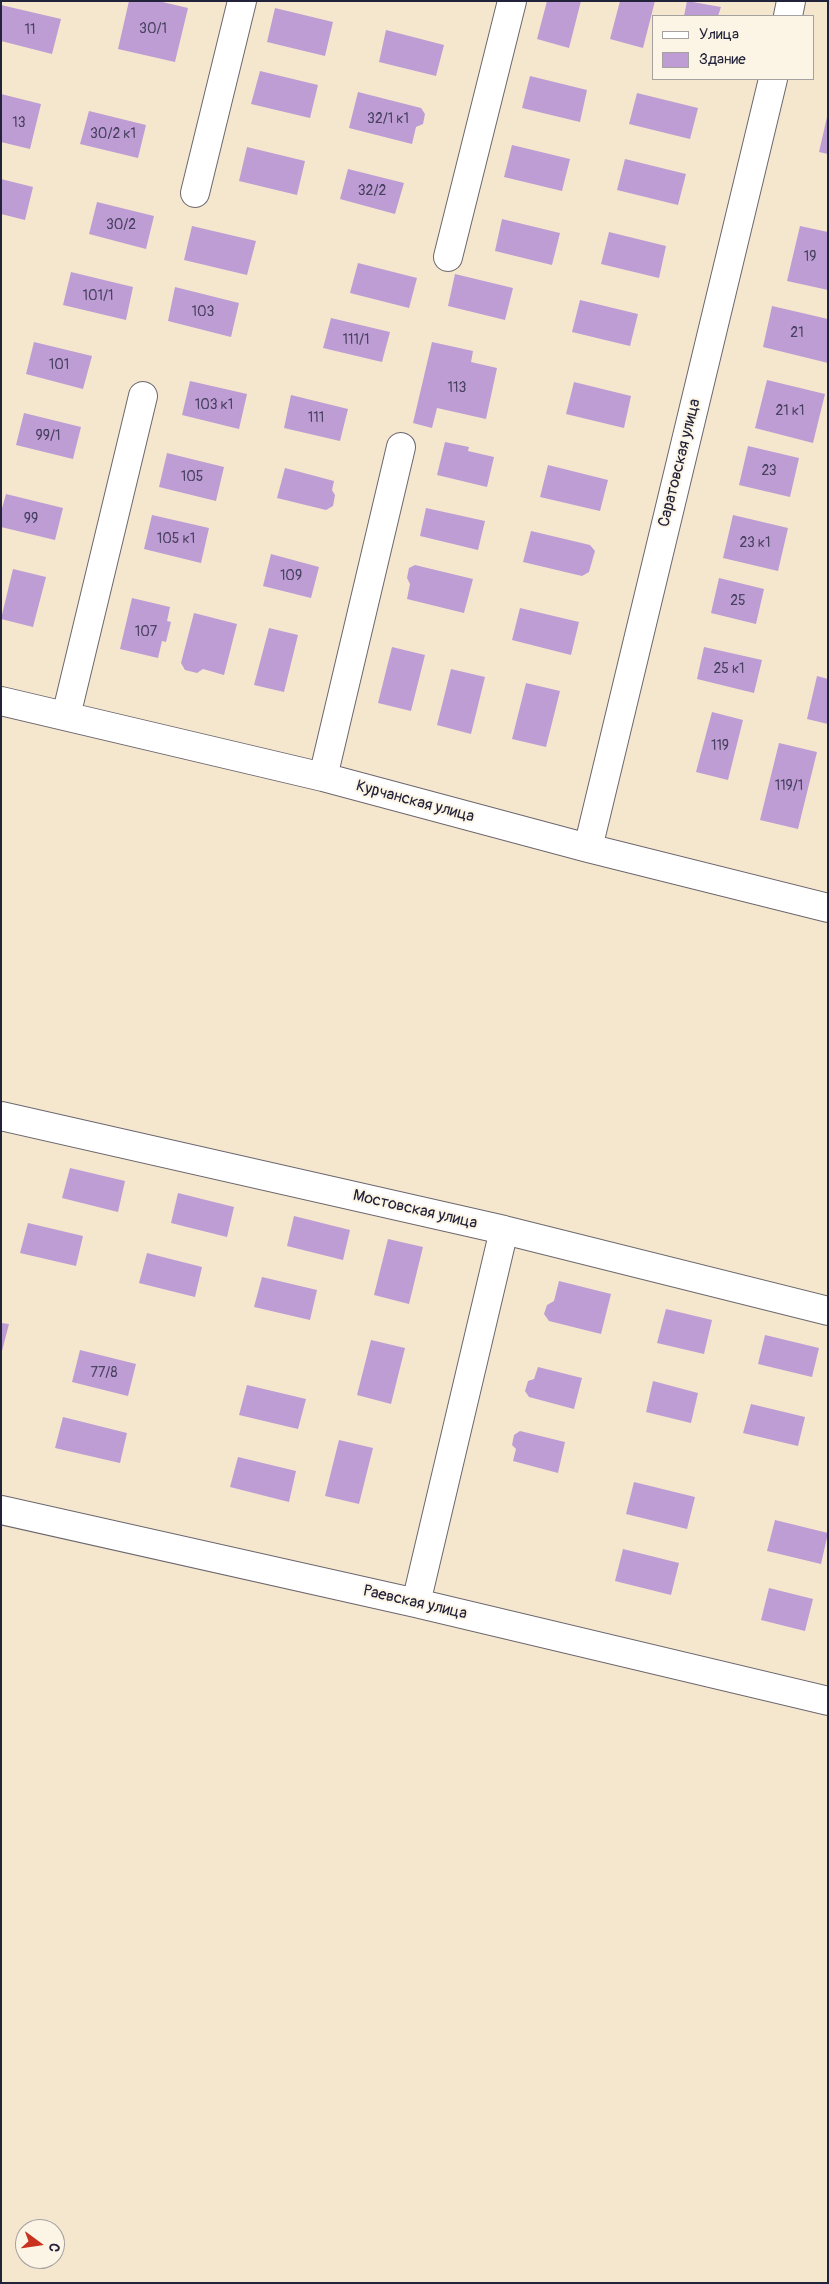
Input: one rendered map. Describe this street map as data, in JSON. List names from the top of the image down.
{
  "streets": {
    "street": [
      "Саратовская улица",
      "Курчанская улица",
      "Мостовская улица",
      "Раевская улица"
    ]
  },
  "crossings": [
    ["Саратовская улица", "Курчанская улица"]
  ],
  "house_numbers": [
    "30/1",
    "11",
    "32/1 к1",
    "13",
    "30/2 к1",
    "32/2",
    "30/2",
    "19",
    "101/1",
    "103",
    "21",
    "111/1",
    "101",
    "113",
    "103 к1",
    "21 к1",
    "111",
    "99/1",
    "23",
    "105",
    "99",
    "105 к1",
    "23 к1",
    "109",
    "25",
    "107",
    "25 к1",
    "119",
    "119/1",
    "77/8"
  ],
  "legend": ["Улица", "Здание"],
  "north": "right"
}
